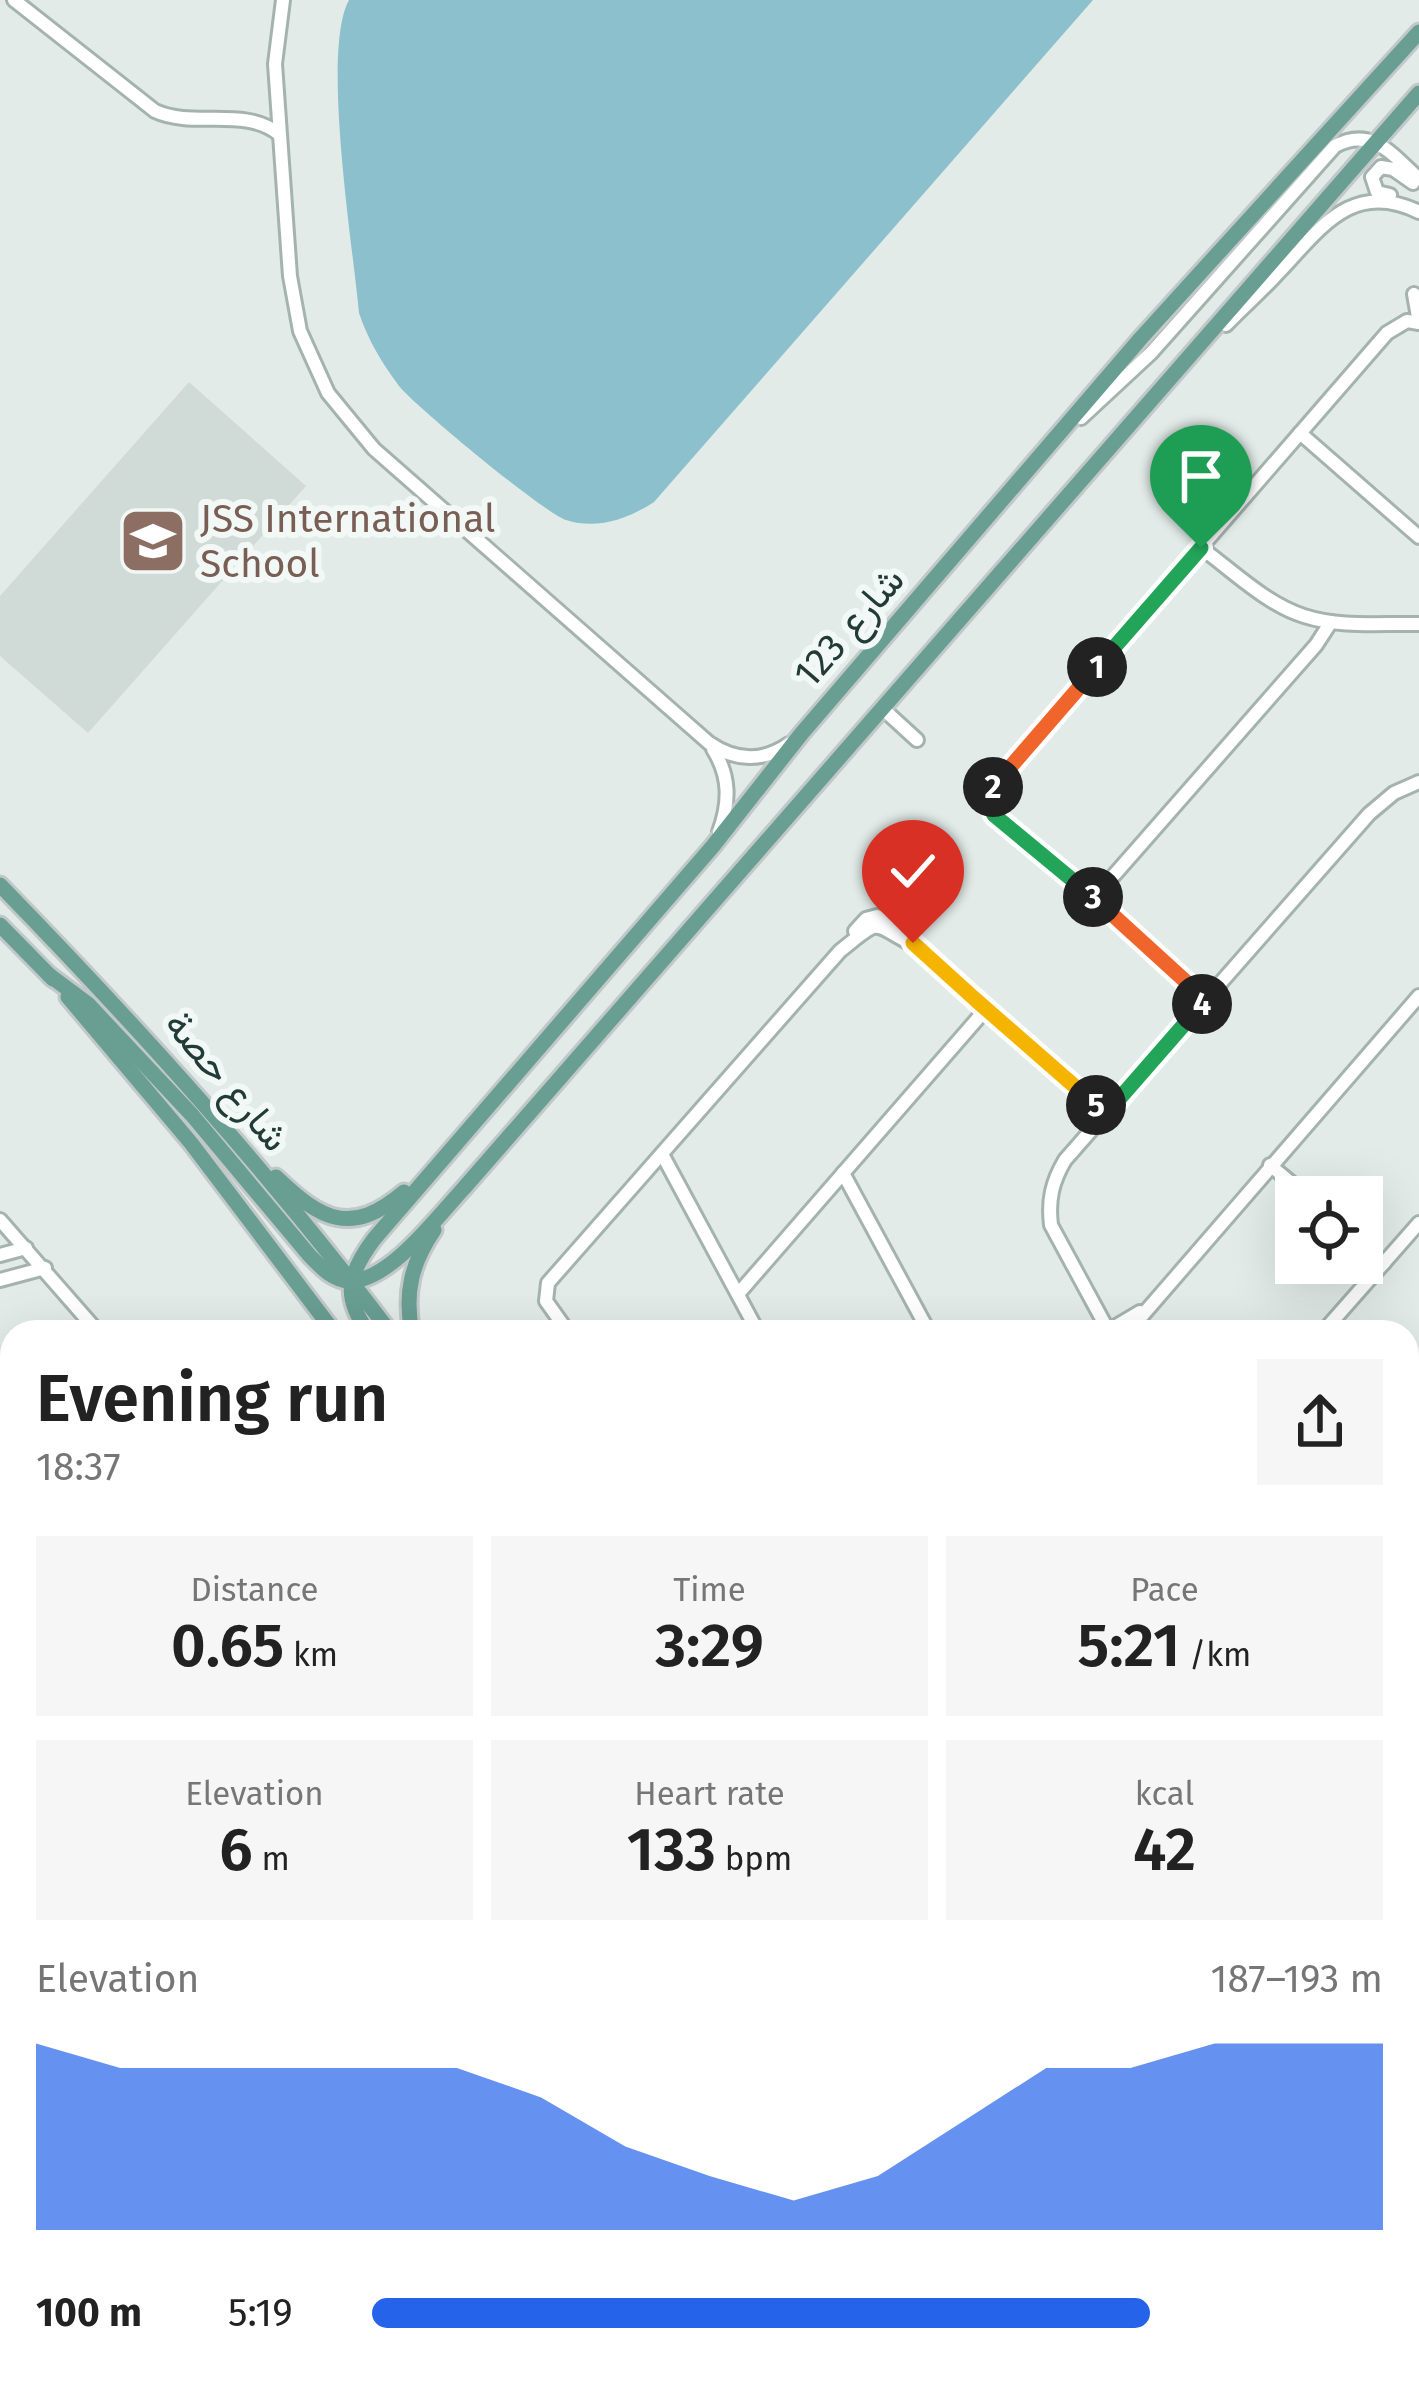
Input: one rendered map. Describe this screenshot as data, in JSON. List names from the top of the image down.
{
  "streets": {
    "main road": ["شارع 123", "شارع حصة"]
  },
  "crossings": [
    ["شارع 123", "شارع حصة"]
  ],
  "places": {
    "school or university": ["JSS International School"]
  },
  "page": {
    "pins": [
      "1",
      "2",
      "3",
      "4",
      "5"
    ],
    "heading": ["Evening run", "18:37"],
    "stats": [
      ["Distance", "0.65 km"],
      ["Time", "3:29"],
      ["Pace", "5:21 /km"],
      ["Elevation", "6 m"],
      ["Heart rate", "133 bpm"],
      ["kcal", "42"]
    ],
    "chart": ["Elevation", "187–193 m"],
    "list": [
      {
        "name": "100 m",
        "note": "5:19"
      }
    ]
  }
}
